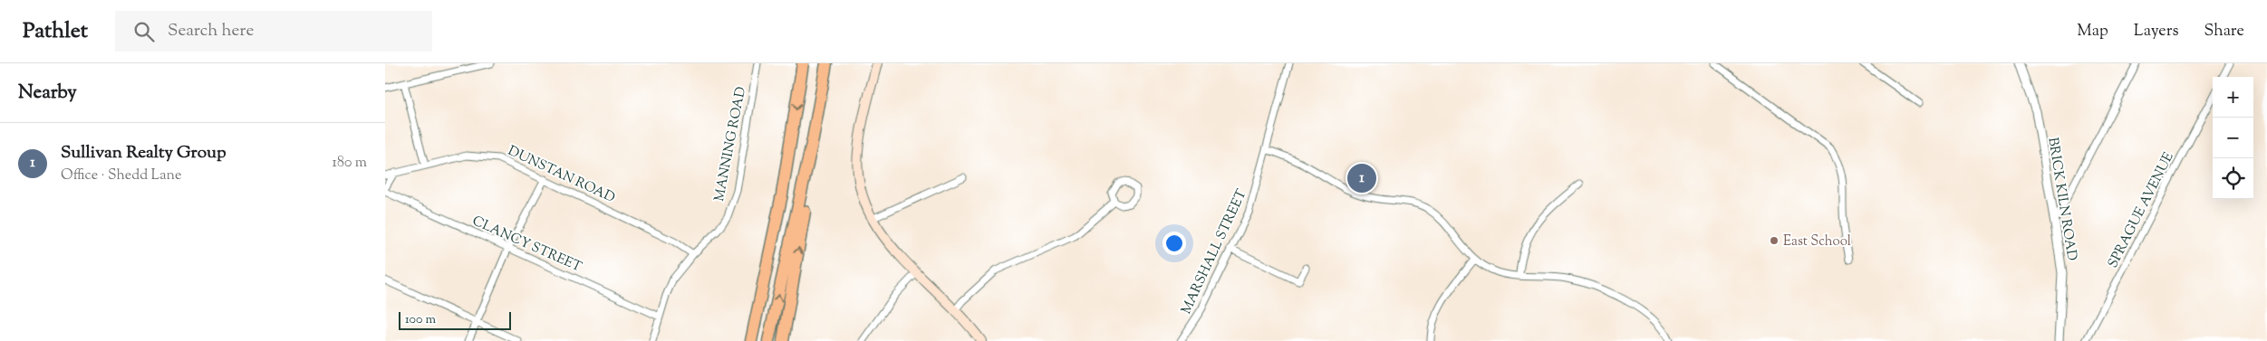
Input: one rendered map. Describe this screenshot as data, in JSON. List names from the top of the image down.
{
  "streets": {
    "street": [
      "MANNING ROAD",
      "DUNSTAN ROAD",
      "BRICK KILN ROAD",
      "SPRAGUE AVENUE",
      "CLANCY STREET",
      "MARSHALL STREET"
    ]
  },
  "crossings": [
    ["MANNING ROAD", "DUNSTAN ROAD"],
    ["MANNING ROAD", "CLANCY STREET"]
  ],
  "places": ["East School"],
  "scale_bar": "100 m",
  "page": {
    "header": "Pathlet",
    "search": "Search here",
    "nav": ["Map", "Layers", "Share"],
    "heading": "Nearby",
    "map_buttons": ["+", "−"],
    "list": [
      {
        "mark": "1",
        "name": "Sullivan Realty Group",
        "note": "Office · Shedd Lane",
        "value": "180 m"
      }
    ],
    "pins": "1",
    "scale": "100 m"
  }
}
